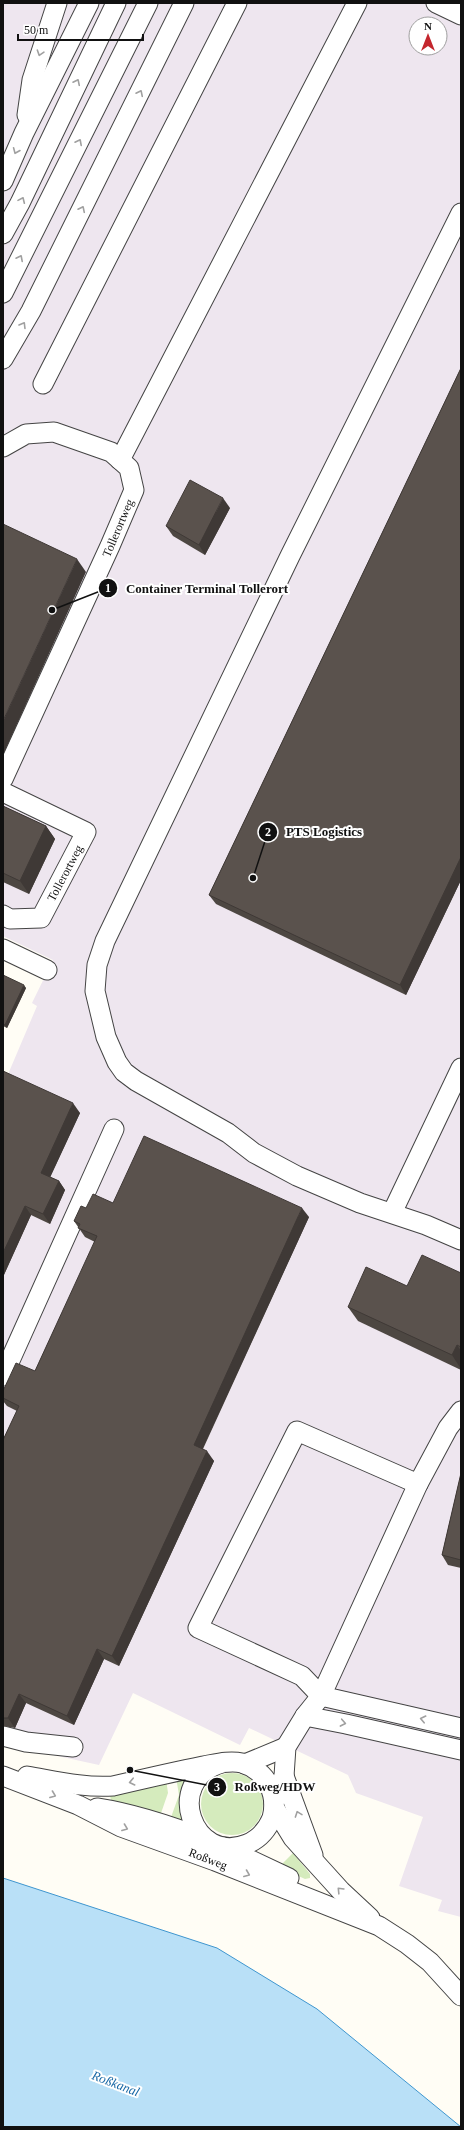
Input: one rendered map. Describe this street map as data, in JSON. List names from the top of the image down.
{
  "streets": {
    "street": ["Tollerortweg", "Roßweg"]
  },
  "water": ["Roßkanal"],
  "places": ["Container Terminal Tollerort", "PTS Logistics", "Roßweg/HDW"],
  "scale_bar": "50 m",
  "north": "top"
}
